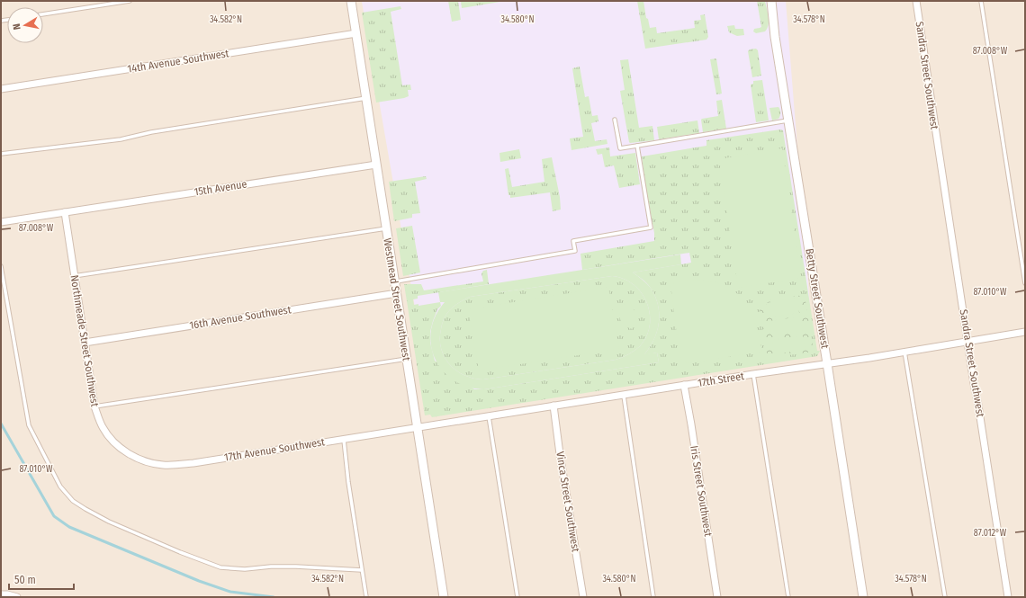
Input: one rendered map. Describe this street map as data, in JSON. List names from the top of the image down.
{
  "streets": {
    "street": [
      "14th Avenue Southwest",
      "Sandra Street Southwest",
      "15th Avenue",
      "Betty Street Southwest",
      "Westmead Street Southwest",
      "16th Avenue Southwest",
      "Northmeade Street Southwest",
      "17th Street",
      "17th Avenue Southwest",
      "Iris Street Southwest",
      "Vinca Street Southwest"
    ]
  },
  "crossings": [
    ["14th Avenue Southwest", "Westmead Street Southwest"],
    ["Sandra Street Southwest", "17th Street"],
    ["15th Avenue", "Westmead Street Southwest"],
    ["15th Avenue", "Northmeade Street Southwest"],
    ["Betty Street Southwest", "17th Street"],
    ["Westmead Street Southwest", "16th Avenue Southwest"],
    ["Westmead Street Southwest", "17th Street"],
    ["Westmead Street Southwest", "17th Avenue Southwest"],
    ["16th Avenue Southwest", "Northmeade Street Southwest"],
    ["Northmeade Street Southwest", "17th Avenue Southwest"],
    ["17th Street", "17th Avenue Southwest"],
    ["17th Street", "Iris Street Southwest"],
    ["17th Street", "Vinca Street Southwest"]
  ],
  "scale_bar": "50 m",
  "north": "left",
  "coordinates": [
    "34.582°N",
    "34.580°N",
    "34.578°N",
    "87.008°W",
    "87.010°W",
    "87.012°W"
  ]
}
